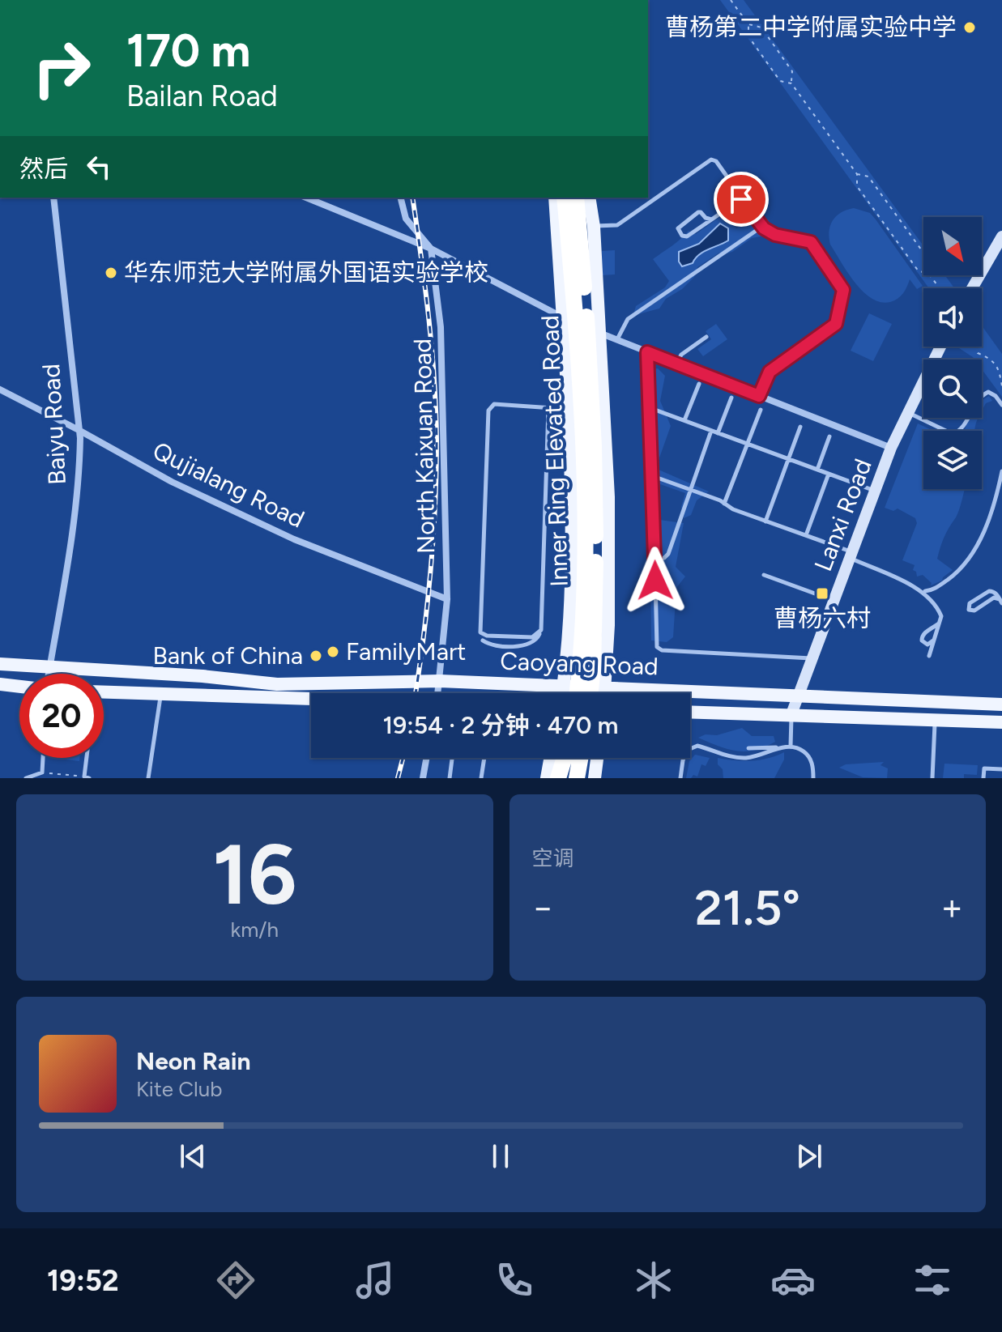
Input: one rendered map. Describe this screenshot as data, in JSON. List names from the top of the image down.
{
  "streets": {
    "highway": ["Inner Ring Elevated Road"],
    "main road": ["Caoyang Road"],
    "street": [
      "Baiyu Road",
      "North Kaixuan Road",
      "Qujialang Road",
      "Lanxi Road"
    ]
  },
  "crossings": [
    ["Baiyu Road", "Qujialang Road"],
    ["Baiyu Road", "Caoyang Road"],
    ["North Kaixuan Road", "Qujialang Road"],
    ["North Kaixuan Road", "Caoyang Road"],
    ["Lanxi Road", "Caoyang Road"]
  ],
  "places": {
    "other": [
      "曹杨第二中学附属实验中学",
      "华东师范大学附属外国语实验学校",
      "FamilyMart",
      "Bank of China"
    ],
    "transit": ["曹杨六村"]
  },
  "north": "bottom right",
  "page": {
    "turn": ["170 m", "Bailan Road"],
    "then": "然后",
    "limit": "20",
    "trip": "19:54 · 2 分钟 · 470 m",
    "tile": [
      ["16", "km/h"],
      "空调"
    ],
    "heat": ["−", "21.5°", "+"],
    "song": ["Neon Rain", "Kite Club"],
    "tabs": "19:52"
  }
}
